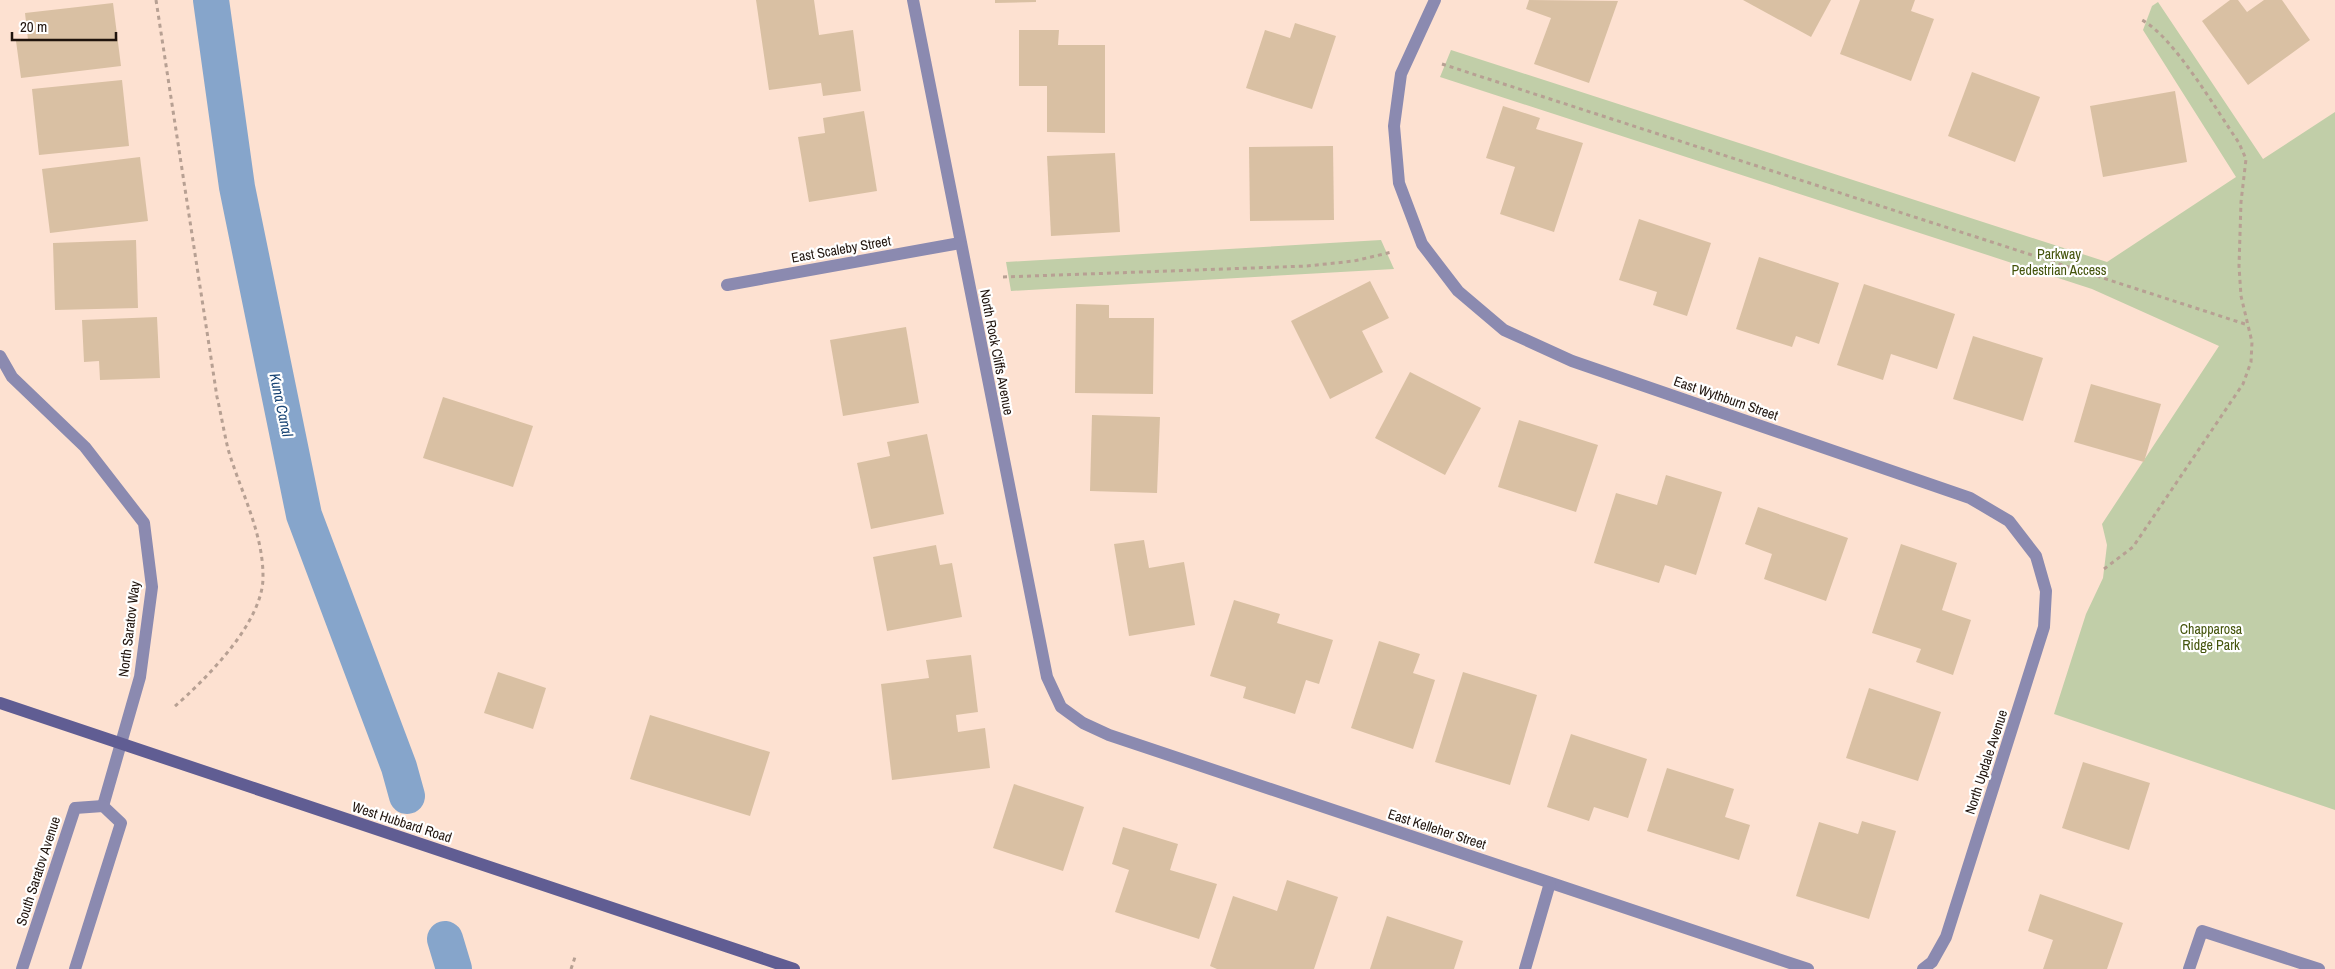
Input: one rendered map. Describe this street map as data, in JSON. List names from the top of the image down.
{
  "streets": {
    "street": [
      "East Scaleby Street",
      "North Rock Cliffs Avenue",
      "East Wythburn Street",
      "North Saratov Way",
      "North Updale Avenue",
      "West Hubbard Road",
      "East Kelleher Street",
      "South Saratov Avenue"
    ]
  },
  "crossings": [
    ["East Scaleby Street", "North Rock Cliffs Avenue"],
    ["North Rock Cliffs Avenue", "East Kelleher Street"],
    ["East Wythburn Street", "North Updale Avenue"],
    ["North Saratov Way", "West Hubbard Road"],
    ["North Saratov Way", "South Saratov Avenue"]
  ],
  "water": ["Kuna Canal"],
  "parks": ["Parkway Pedestrian Access", "Chapparosa Ridge Park"],
  "scale_bar": "20 m"
}
